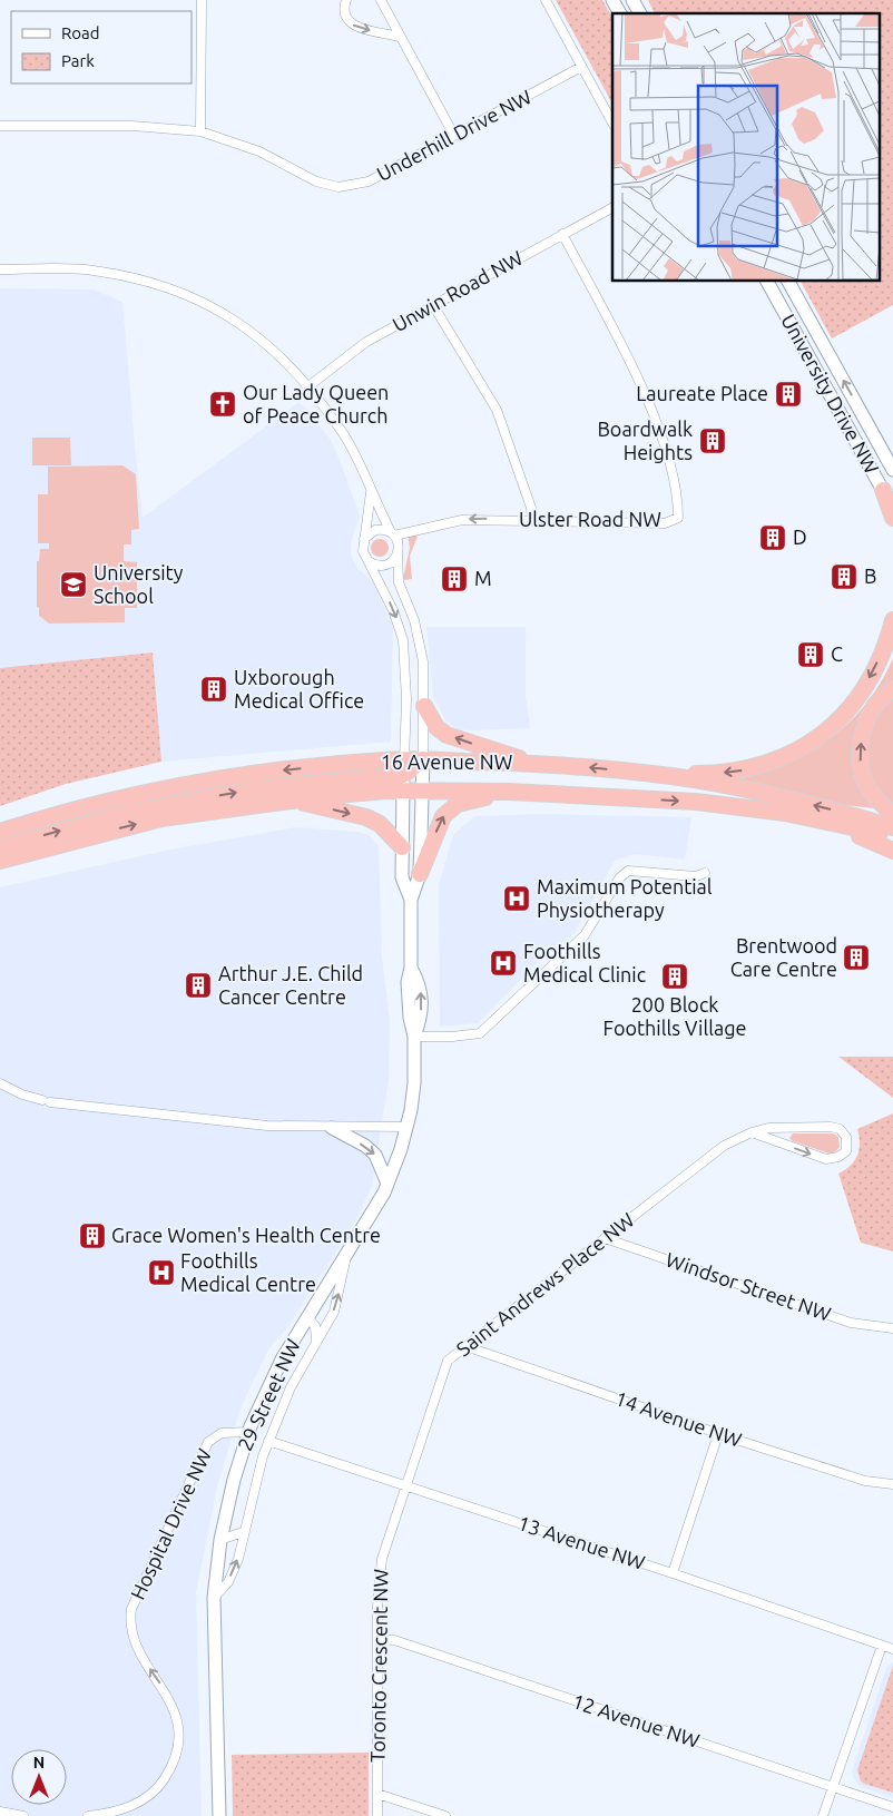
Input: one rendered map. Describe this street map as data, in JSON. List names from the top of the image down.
{
  "streets": {
    "highway": ["16 Avenue NW"],
    "street": [
      "Underhill Drive NW",
      "Unwin Road NW",
      "University Drive NW",
      "Ulster Road NW",
      "Saint Andrews Place NW",
      "Windsor Street NW",
      "29 Street NW",
      "14 Avenue NW",
      "Hospital Drive NW",
      "13 Avenue NW",
      "Toronto Crescent NW",
      "12 Avenue NW"
    ]
  },
  "crossings": [
    ["Unwin Road NW", "Ulster Road NW"],
    ["16 Avenue NW", "29 Street NW"],
    ["Saint Andrews Place NW", "Windsor Street NW"],
    ["Saint Andrews Place NW", "14 Avenue NW"],
    ["Saint Andrews Place NW", "13 Avenue NW"],
    ["Saint Andrews Place NW", "Toronto Crescent NW"],
    ["29 Street NW", "Hospital Drive NW"],
    ["29 Street NW", "13 Avenue NW"],
    ["13 Avenue NW", "Toronto Crescent NW"],
    ["Toronto Crescent NW", "12 Avenue NW"]
  ],
  "one_way": ["Hospital Drive NW"],
  "places": {
    "building": [
      "Laureate Place",
      "Boardwalk Heights",
      "D",
      "B",
      "M",
      "C",
      "Uxborough Medical Office",
      "Brentwood Care Centre",
      "200 Block Foothills Village",
      "Arthur J.E. Child Cancer Centre",
      "Grace Women's Health Centre"
    ],
    "church": ["Our Lady Queen of Peace Church"],
    "school or university": ["University School"],
    "hospital": ["Maximum Potential Physiotherapy", "Foothills Medical Clinic", "Foothills Medical Centre"]
  },
  "legend": ["Road", "Park"],
  "north": "top"
}
